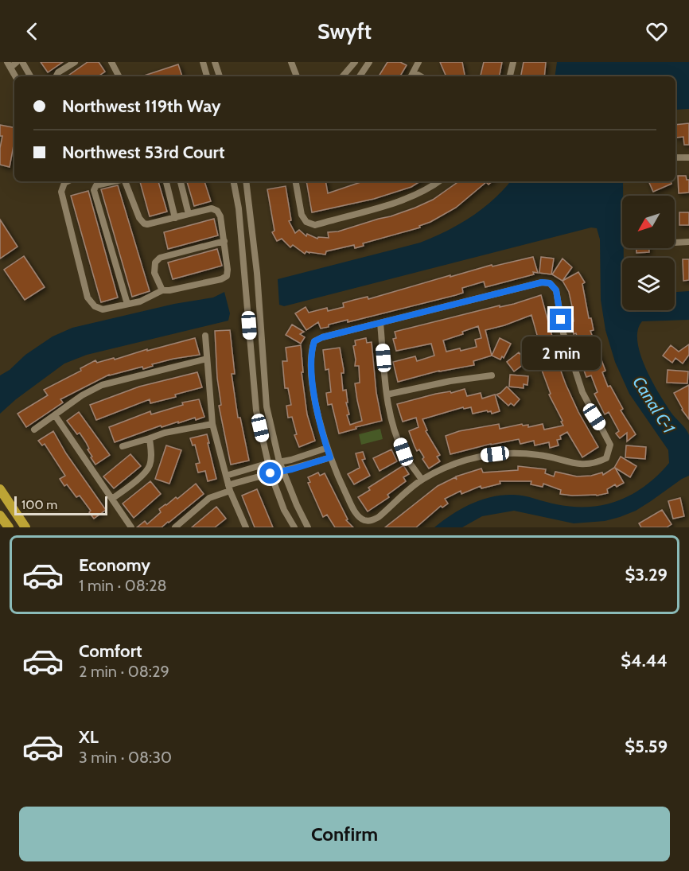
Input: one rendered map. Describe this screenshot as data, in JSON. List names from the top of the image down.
{
  "water": ["Canal C-1"],
  "scale_bar": "100 m",
  "north": "bottom left",
  "page": {
    "header": "Swyft",
    "banner": ["Northwest 119th Way", "Northwest 53rd Court"],
    "bubble": "2 min",
    "scale": "100 m",
    "list": [
      {
        "name": "Economy",
        "note": "1 min · 08:28",
        "value": "$3.29"
      },
      {
        "name": "Comfort",
        "note": "2 min · 08:29",
        "value": "$4.44"
      },
      {
        "name": "XL",
        "note": "3 min · 08:30",
        "value": "$5.59"
      }
    ],
    "buttons": "Confirm"
  }
}
